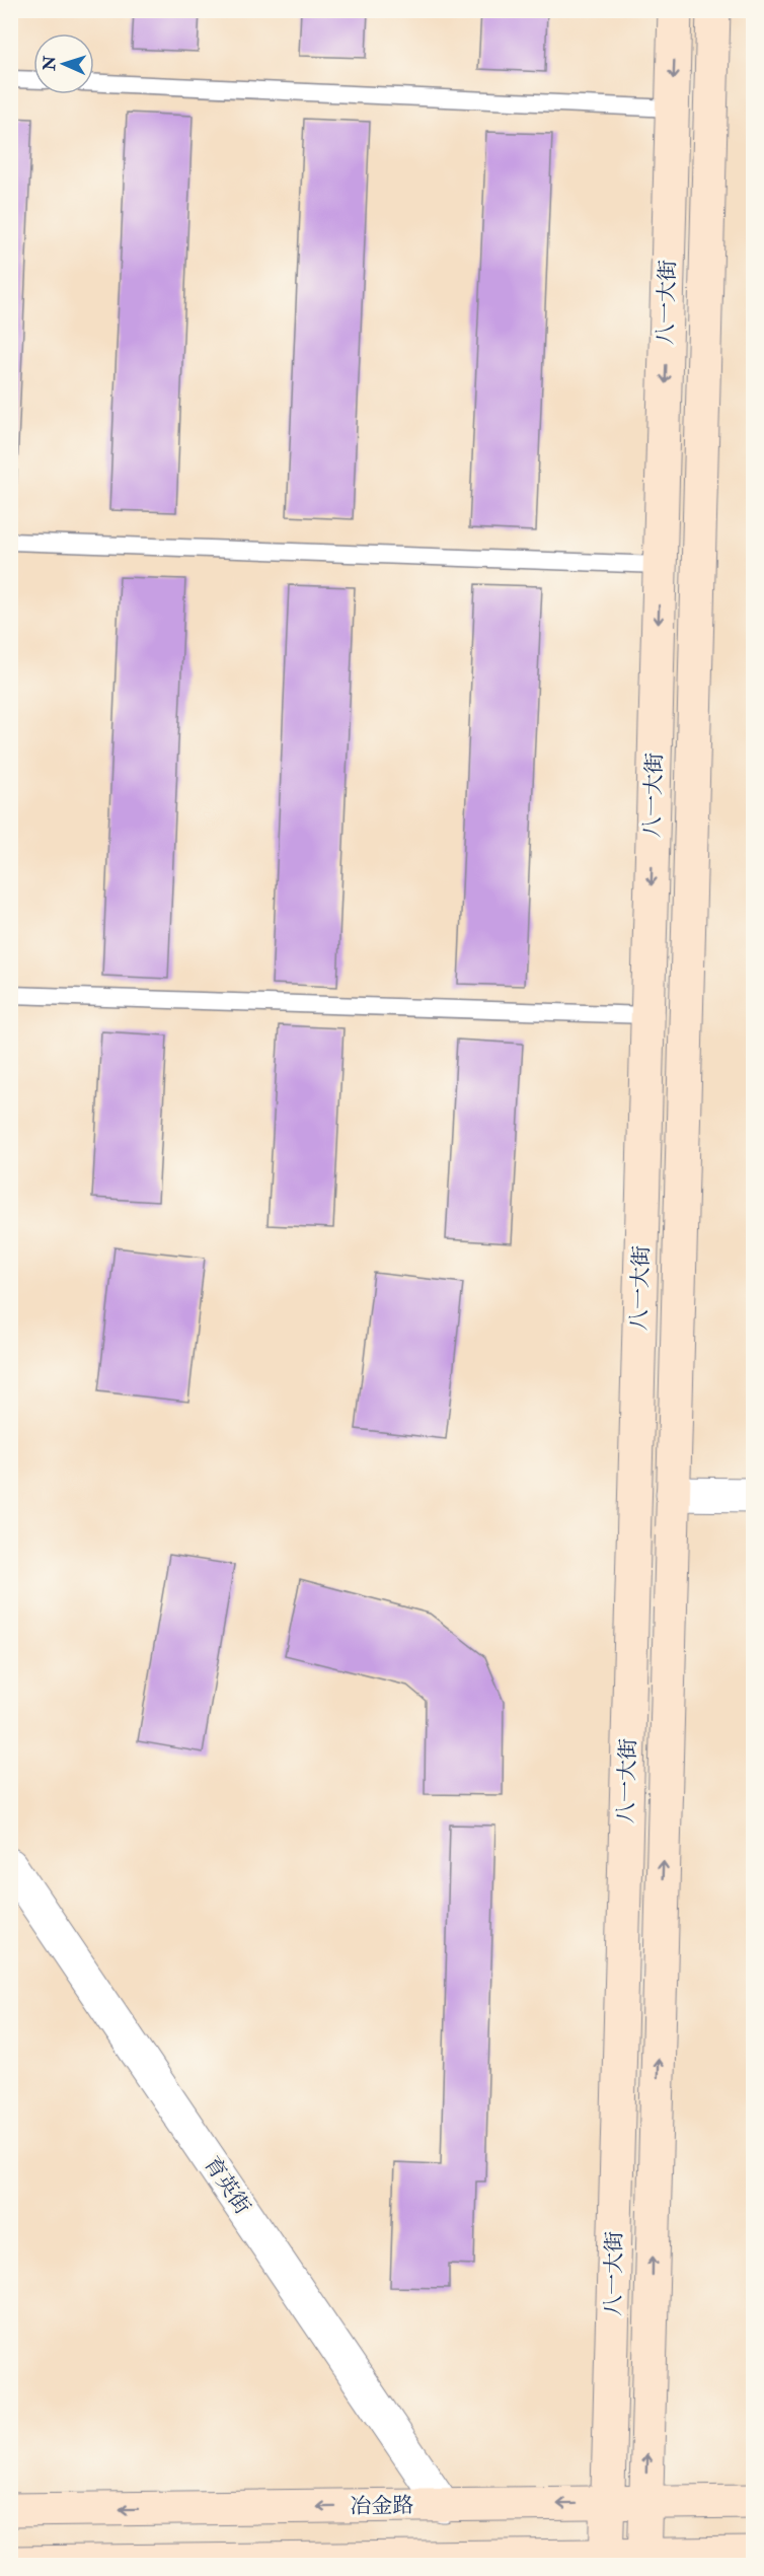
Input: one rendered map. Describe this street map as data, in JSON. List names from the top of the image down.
{
  "streets": {
    "street": ["八一大街", "育英街", "冶金路"]
  },
  "crossings": [
    ["八一大街", "冶金路"],
    ["育英街", "冶金路"]
  ],
  "north": "left"
}
